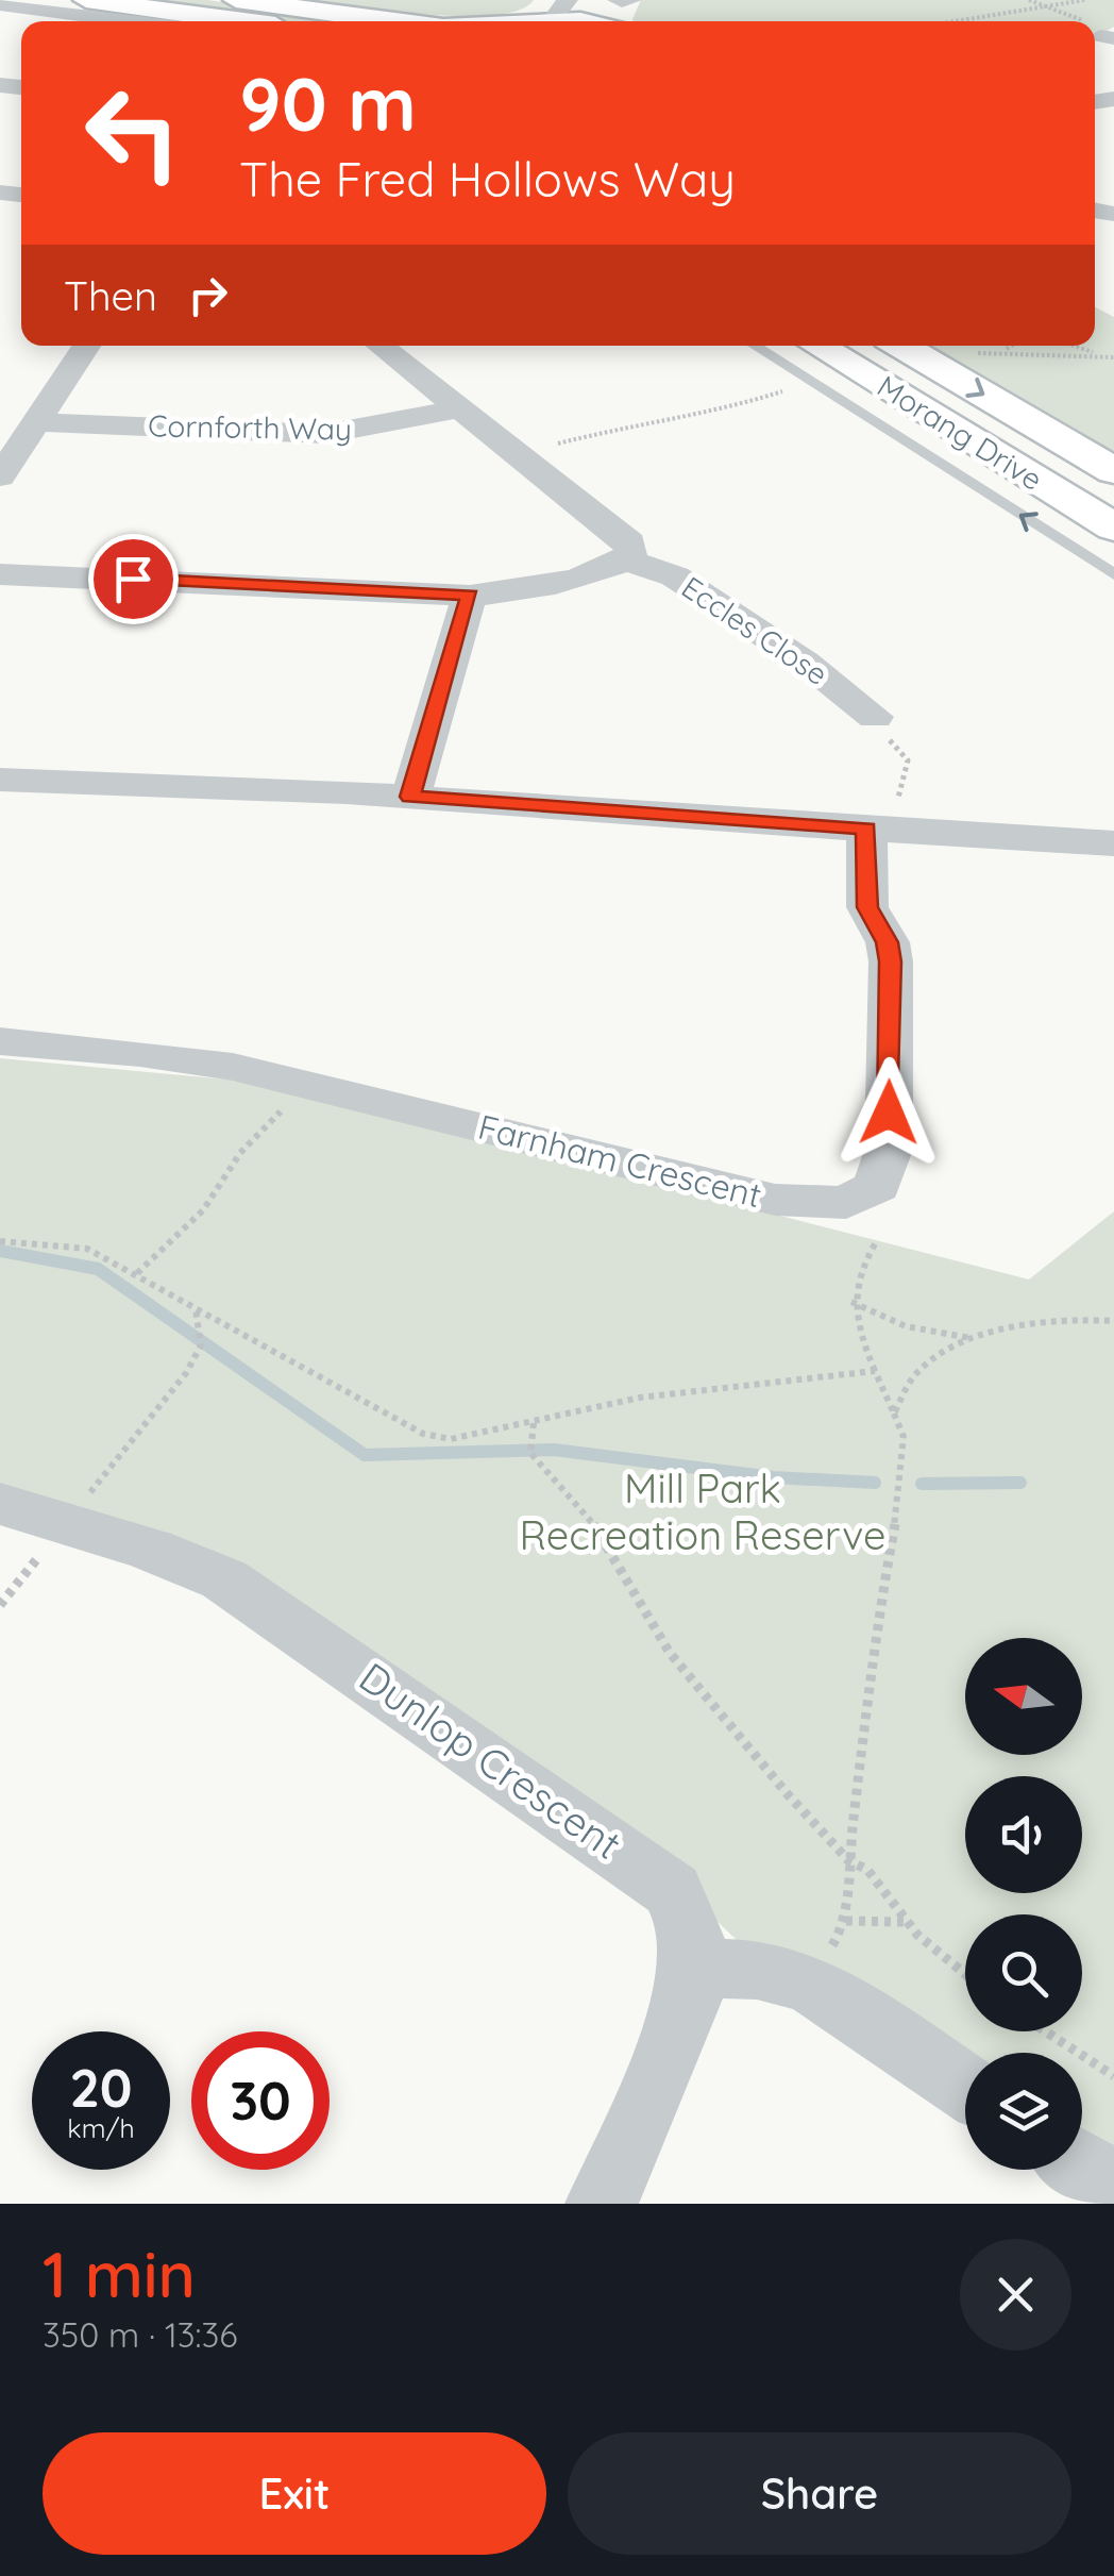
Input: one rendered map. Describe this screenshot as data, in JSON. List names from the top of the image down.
{
  "streets": {
    "main road": ["Morang Drive"],
    "street": [
      "Cornforth Way",
      "Eccles Close",
      "Farnham Crescent",
      "Dunlop Crescent"
    ]
  },
  "parks": ["Mill Park Recreation Reserve"],
  "north": "left",
  "page": {
    "turn": ["90 m", "The Fred Hollows Way"],
    "then": "Then",
    "speed": "20 km/h",
    "limit": "30",
    "heading": ["1 min", "350 m · 13:36"],
    "buttons": ["Exit", "Share"]
  }
}
